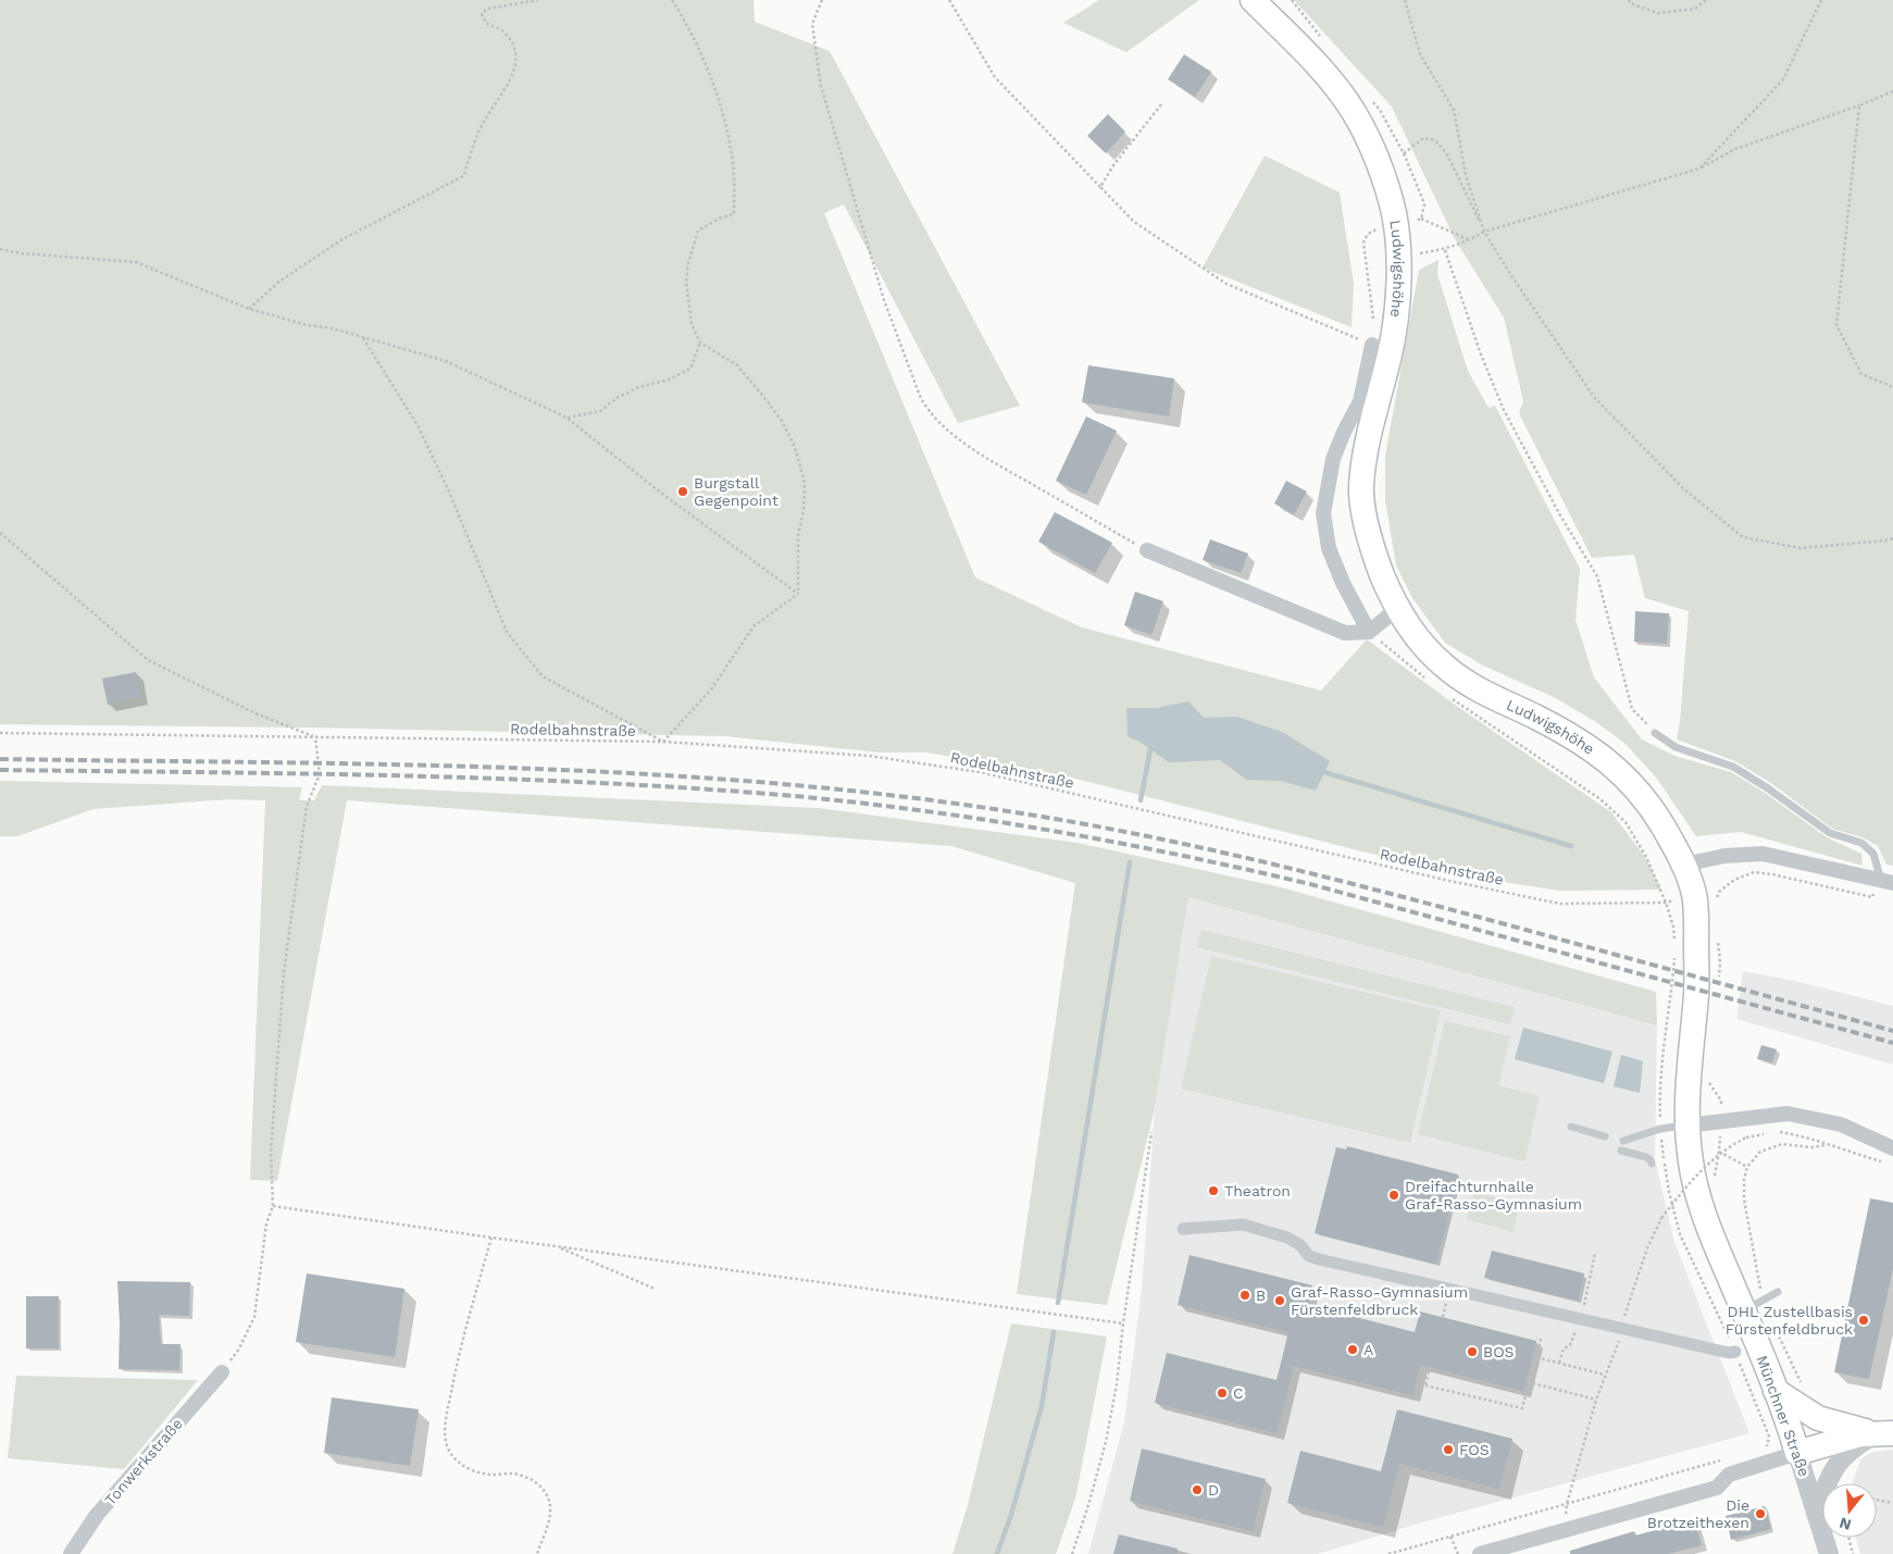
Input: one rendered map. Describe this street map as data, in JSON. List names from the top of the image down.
{
  "streets": {
    "main road": ["Ludwigshöhe", "Münchner Straße"],
    "street": ["Tonwerkstraße"],
    "path": ["Rodelbahnstraße"]
  },
  "crossings": [
    ["Ludwigshöhe", "Rodelbahnstraße"],
    ["Ludwigshöhe", "Münchner Straße"],
    ["Rodelbahnstraße", "Münchner Straße"]
  ],
  "places": [
    "Burgstall Gegenpoint",
    "Theatron",
    "Dreifachturnhalle Graf-Rasso-Gymnasium",
    "B",
    "Graf-Rasso-Gymnasium Fürstenfeldbruck",
    "DHL Zustellbasis Fürstenfeldbruck",
    "A",
    "BOS",
    "C",
    "FOS",
    "D",
    "Die Brotzeithexen"
  ],
  "north": "bottom"
}
